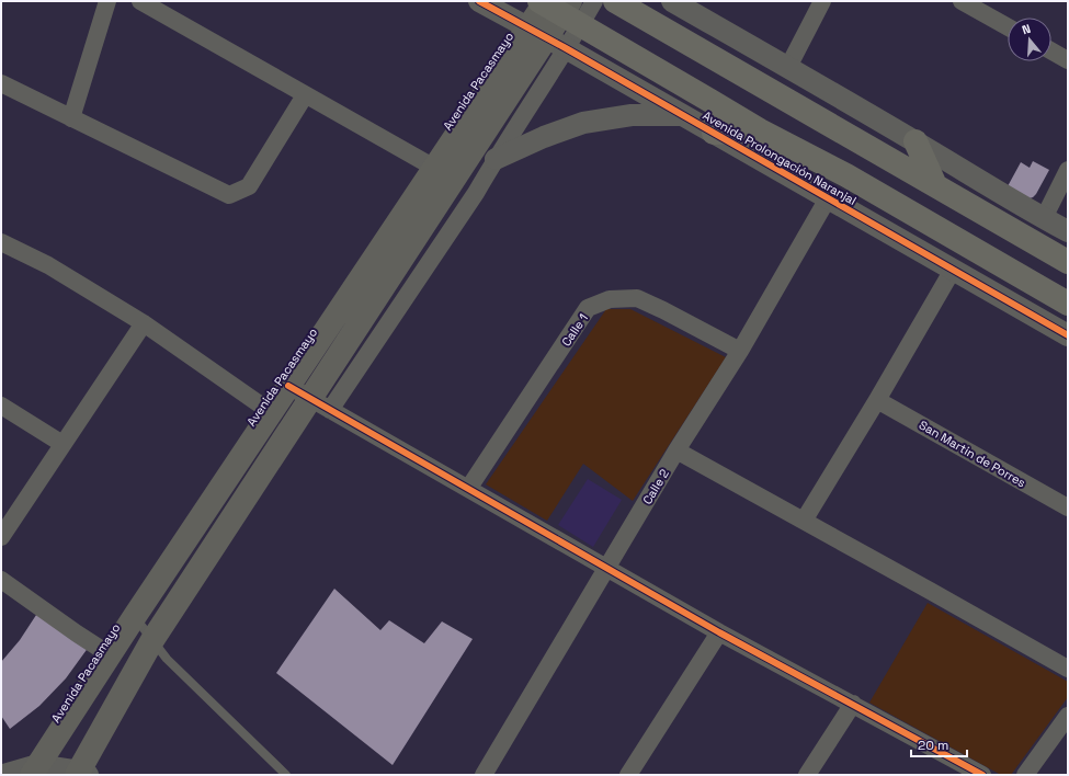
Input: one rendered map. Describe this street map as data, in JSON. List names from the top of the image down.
{
  "streets": {
    "main road": ["Avenida Pacasmayo", "Avenida Prolongación Naranjal"],
    "street": ["Calle 1", "San Martin de Porres", "Calle 2"]
  },
  "crossings": [
    ["Avenida Pacasmayo", "Avenida Prolongación Naranjal"],
    ["Avenida Prolongación Naranjal", "Calle 2"],
    ["Calle 1", "Calle 2"]
  ],
  "scale_bar": "20 m",
  "north": "top"
}
